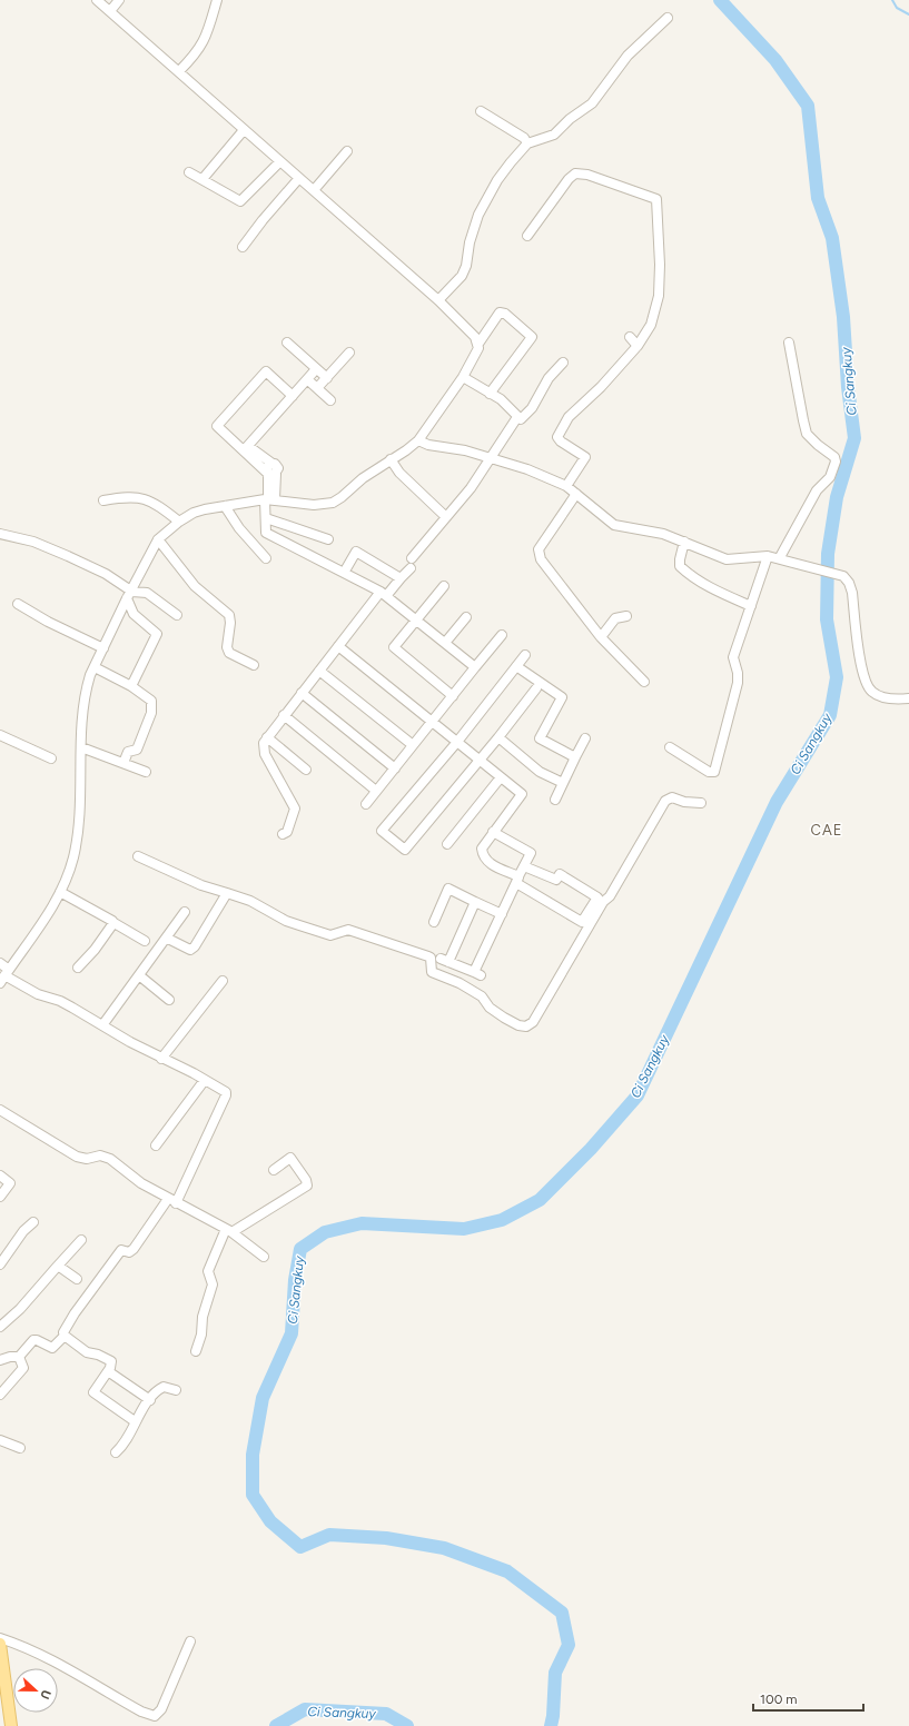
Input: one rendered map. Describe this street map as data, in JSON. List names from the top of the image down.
{
  "districts": ["CAE"],
  "water": ["Ci Sangkuy"],
  "scale_bar": "100 m",
  "north": "right"
}
